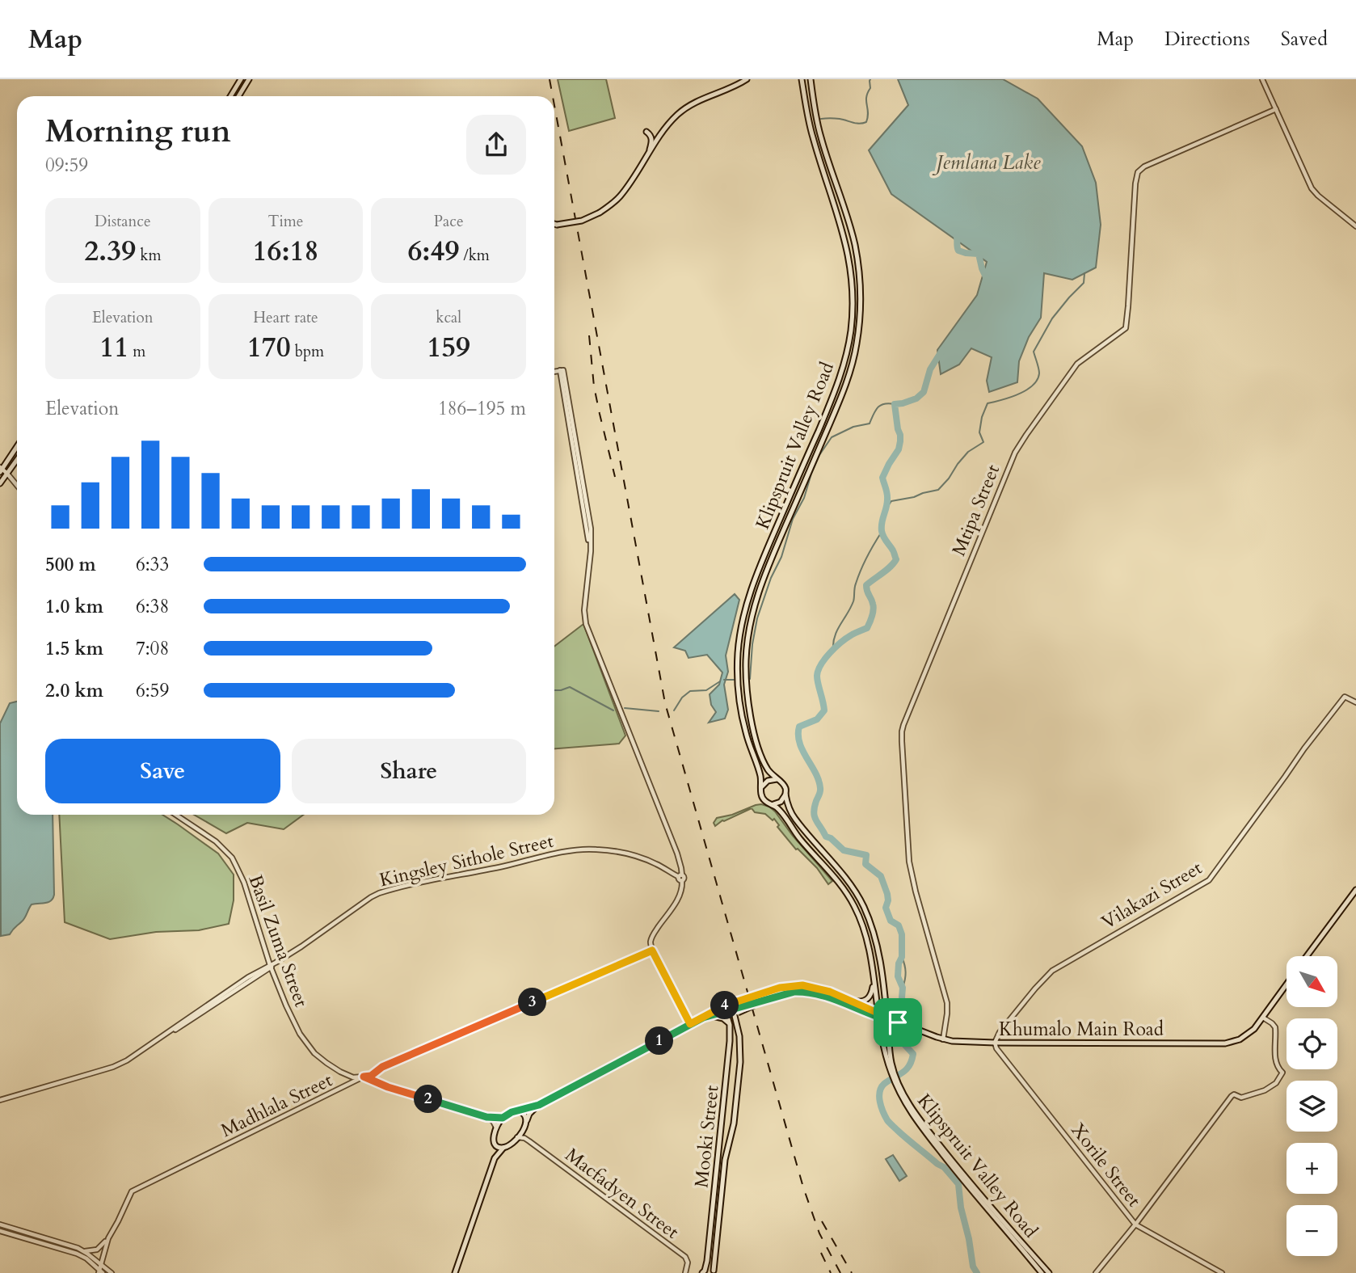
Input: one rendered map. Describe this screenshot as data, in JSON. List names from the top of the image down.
{
  "streets": {
    "main road": ["Klipspruit Valley Road", "Khumalo Main Road", "Mooki Street"],
    "street": [
      "Mtipa Street",
      "Kingsley Sithole Street",
      "Vilakazi Street",
      "Basil Zuma Street",
      "Madhlala Street",
      "Xorile Street",
      "Macfadyen Street"
    ]
  },
  "crossings": [
    ["Klipspruit Valley Road", "Khumalo Main Road"],
    ["Mtipa Street", "Khumalo Main Road"],
    ["Kingsley Sithole Street", "Basil Zuma Street"],
    ["Vilakazi Street", "Khumalo Main Road"],
    ["Vilakazi Street", "Xorile Street"],
    ["Basil Zuma Street", "Madhlala Street"],
    ["Khumalo Main Road", "Xorile Street"]
  ],
  "water": ["Jemlana Lake"],
  "north": "bottom right",
  "page": {
    "header": "Map",
    "nav": ["Map", "Directions", "Saved"],
    "heading": ["Morning run", "09:59"],
    "stats": [
      ["Distance", "2.39 km"],
      ["Time", "16:18"],
      ["Pace", "6:49 /km"],
      ["Elevation", "11 m"],
      ["Heart rate", "170 bpm"],
      ["kcal", "159"]
    ],
    "chart": ["Elevation", "186–195 m"],
    "list": [
      {
        "name": "500 m",
        "note": "6:33"
      },
      {
        "name": "1.0 km",
        "note": "6:38"
      },
      {
        "name": "1.5 km",
        "note": "7:08"
      },
      {
        "name": "2.0 km",
        "note": "6:59"
      }
    ],
    "buttons": ["Save", "Share"],
    "map_buttons": ["+", "−"],
    "pins": [
      "3",
      "4",
      "1",
      "2"
    ]
  }
}
